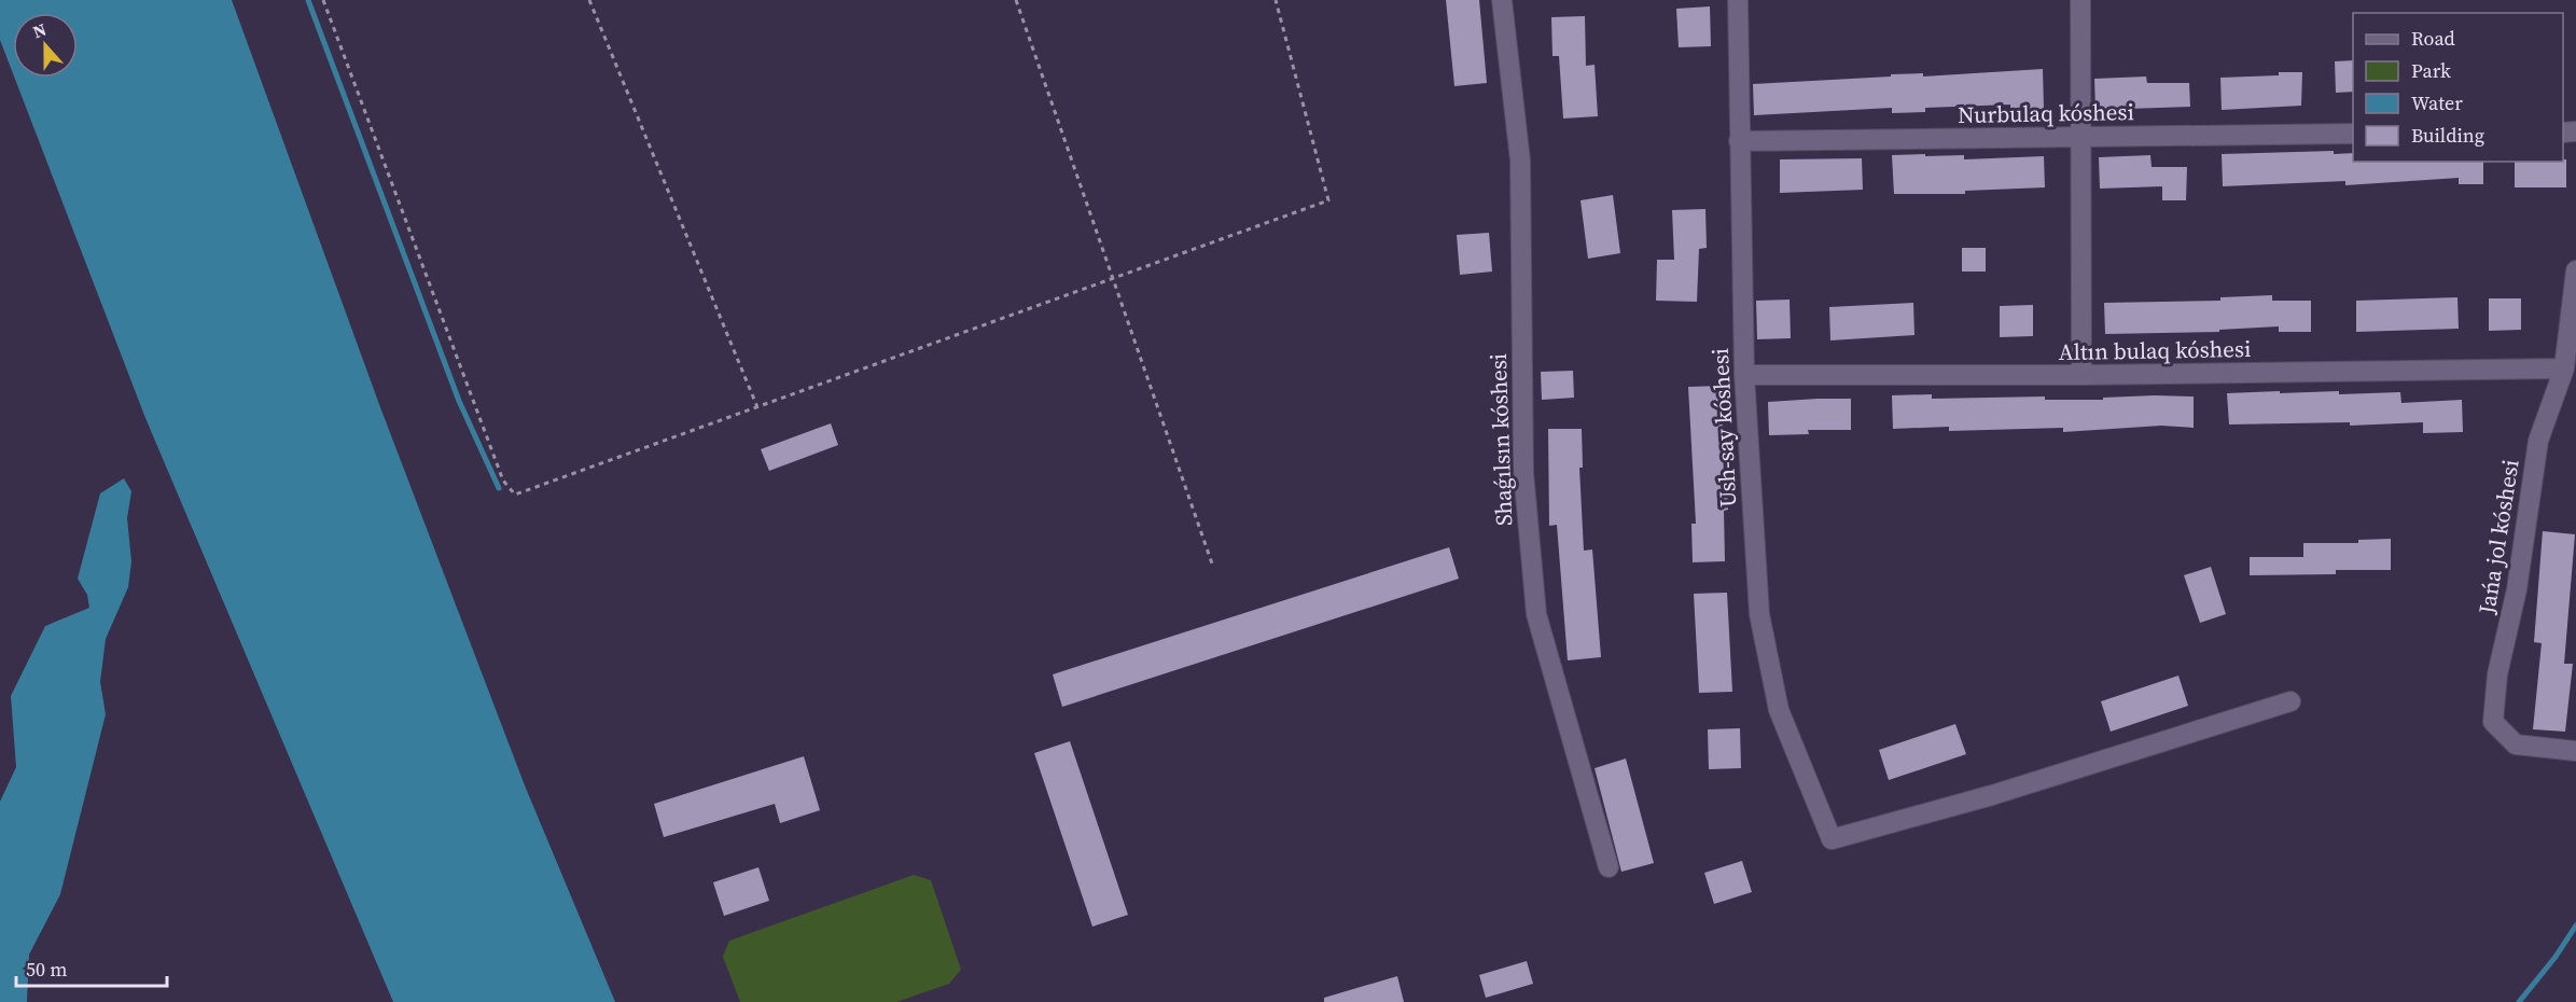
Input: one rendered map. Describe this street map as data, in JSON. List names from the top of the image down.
{
  "streets": {
    "street": [
      "Nurbulaq kóshesi",
      "Altın bulaq kóshesi",
      "Ush-say kóshesi",
      "Shaǵılsın kóshesi",
      "Jańa jol kóshesi"
    ]
  },
  "crossings": [
    ["Nurbulaq kóshesi", "Ush-say kóshesi"],
    ["Altın bulaq kóshesi", "Ush-say kóshesi"],
    ["Altın bulaq kóshesi", "Jańa jol kóshesi"]
  ],
  "legend": [
    "Road",
    "Park",
    "Water",
    "Building"
  ],
  "scale_bar": "50 m",
  "north": "top"
}
